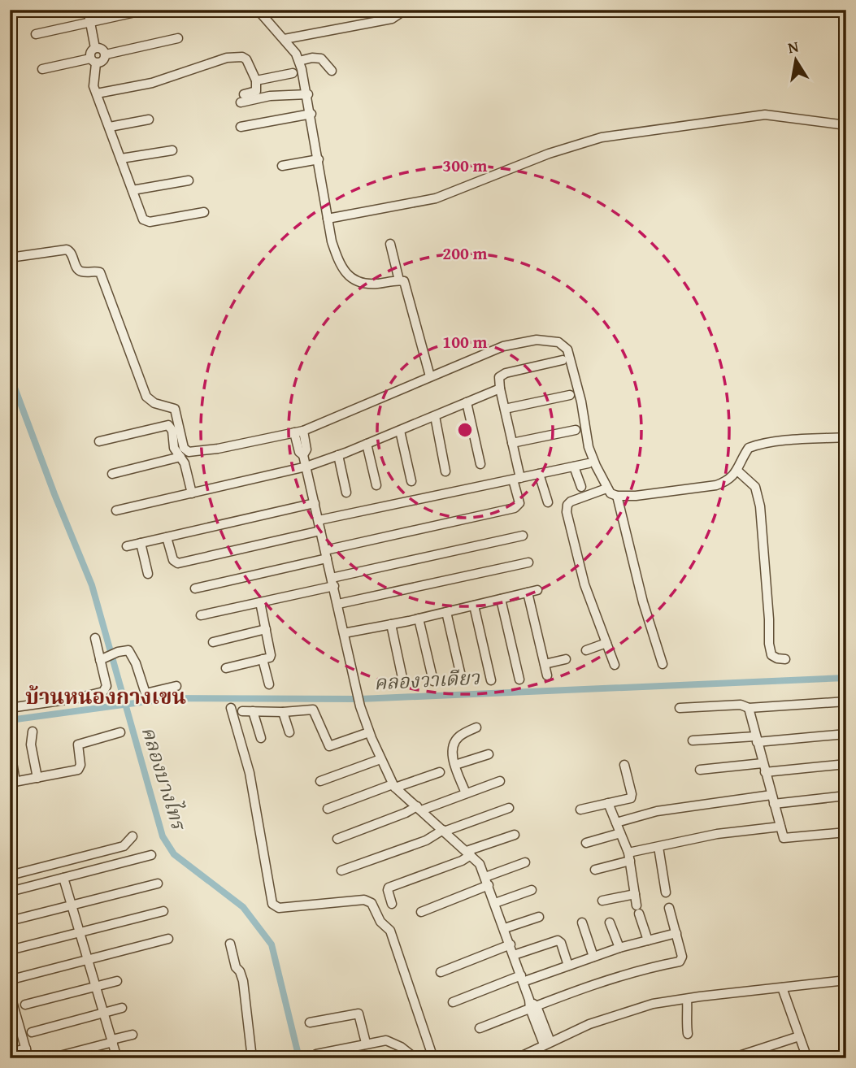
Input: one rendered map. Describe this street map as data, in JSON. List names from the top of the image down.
{
  "districts": ["บ้านหนองกางเขน"],
  "water": ["คลองวาเดียว", "คลองบางไทร"],
  "north": "top",
  "rings": ["300 m", "200 m", "100 m"]
}
